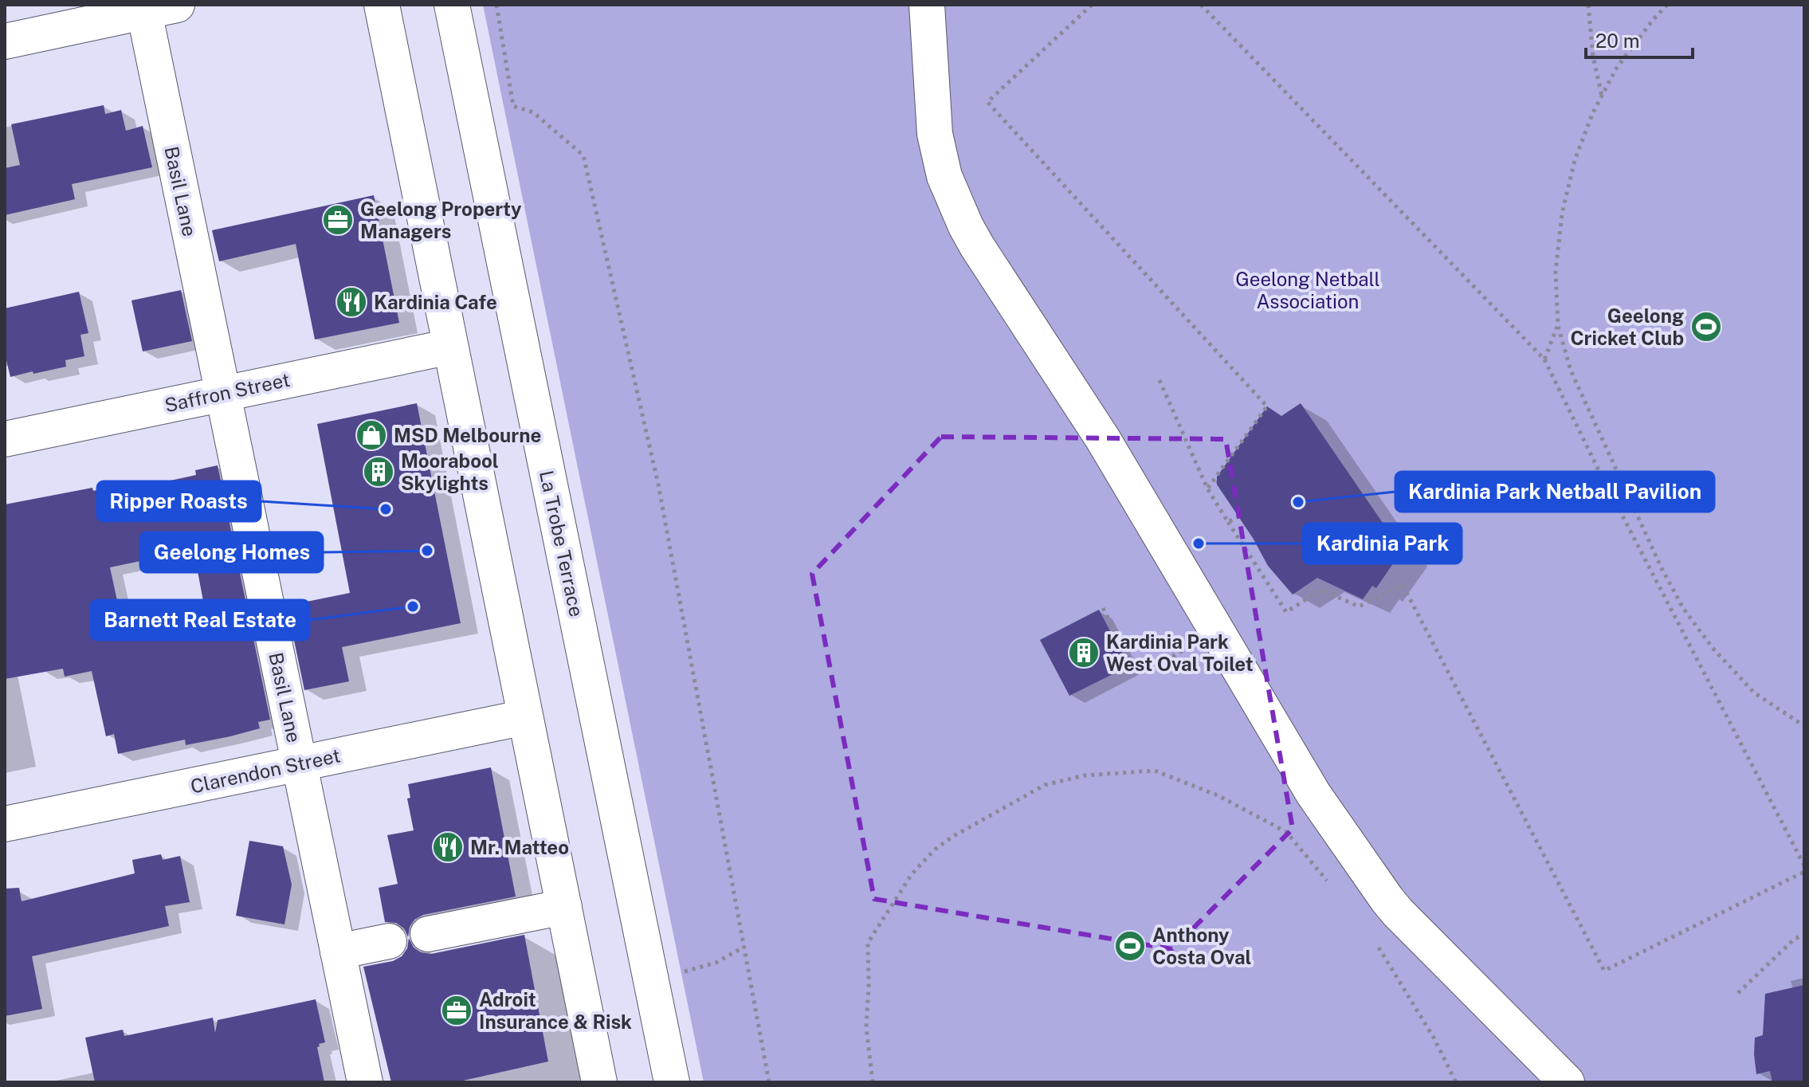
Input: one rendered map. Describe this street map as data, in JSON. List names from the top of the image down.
{
  "streets": {
    "main road": [
      "Basil Lane",
      "Saffron Street",
      "La Trobe Terrace",
      "Clarendon Street"
    ]
  },
  "crossings": [
    ["Basil Lane", "Saffron Street"],
    ["Basil Lane", "Clarendon Street"]
  ],
  "parks": ["Geelong Netball Association"],
  "places": {
    "office": ["Geelong Property Managers", "Adroit Insurance & Risk"],
    "restaurant": ["Kardinia Cafe", "Mr. Matteo"],
    "sports": ["Geelong Cricket Club", "Anthony Costa Oval"],
    "shop": ["MSD Melbourne"],
    "building": ["Moorabool Skylights", "Kardinia Park West Oval Toilet"],
    "other": [
      "Kardinia Park Netball Pavilion",
      "Ripper Roasts",
      "Kardinia Park",
      "Geelong Homes",
      "Barnett Real Estate"
    ]
  },
  "scale_bar": "20 m"
}
